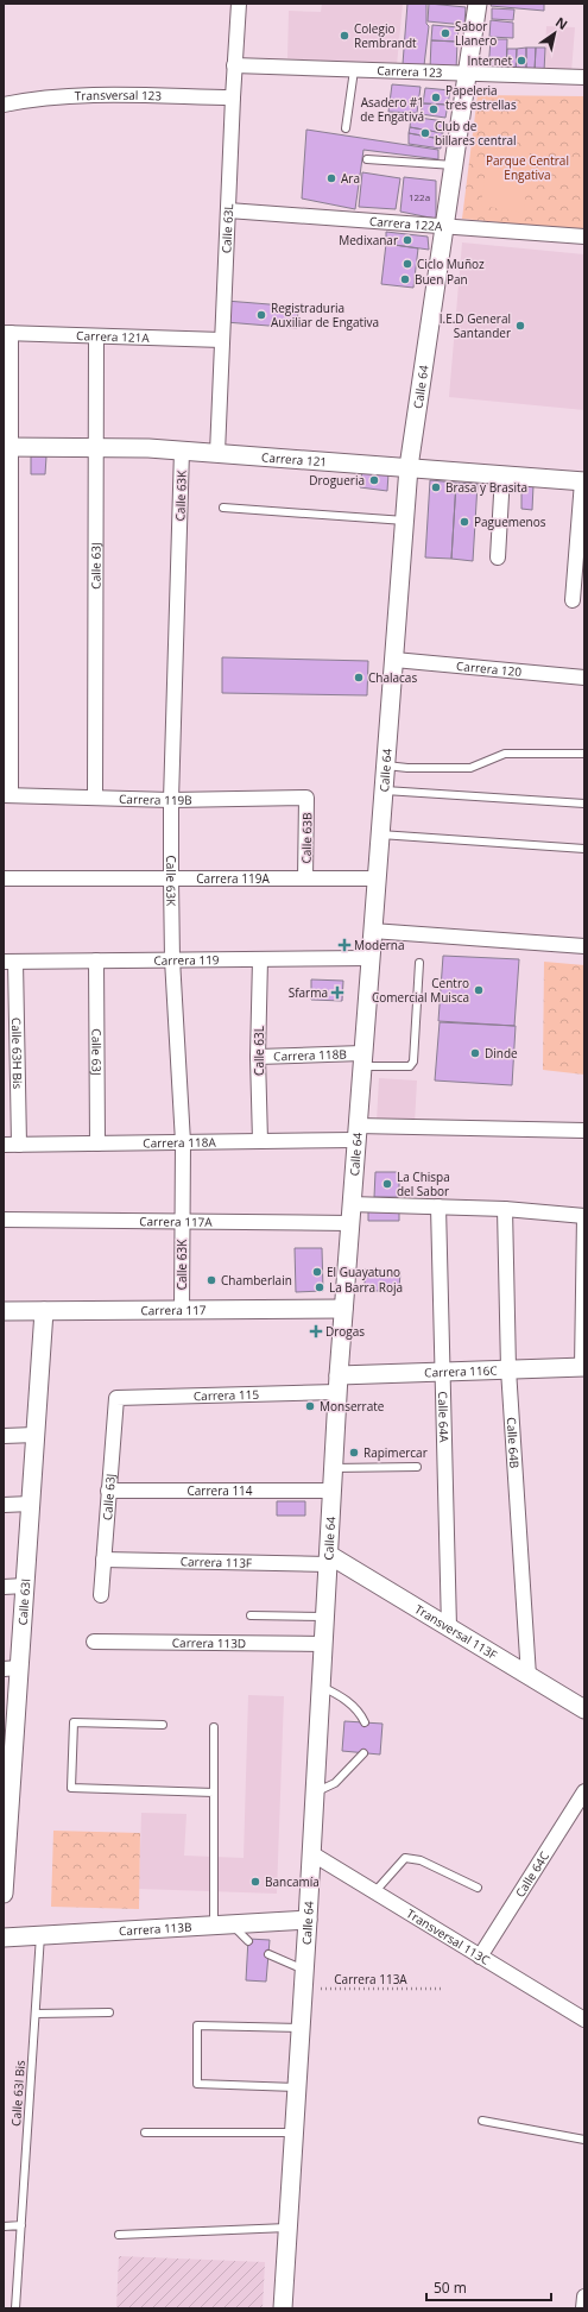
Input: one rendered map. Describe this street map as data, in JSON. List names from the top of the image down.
{
  "streets": {
    "street": [
      "Carrera 123",
      "Transversal 123",
      "Carrera 122A",
      "Calle 63L",
      "Carrera 121A",
      "Calle 64",
      "Carrera 121",
      "Calle 63K",
      "Calle 63J",
      "Carrera 120",
      "Carrera 119B",
      "Calle 63B",
      "Carrera 119A",
      "Carrera 119",
      "Calle 63H Bis",
      "Carrera 118B",
      "Carrera 118A",
      "Carrera 117A",
      "Carrera 117",
      "Carrera 116C",
      "Carrera 115",
      "Calle 64A",
      "Calle 64B",
      "Carrera 114",
      "Carrera 113F",
      "Calle 63I",
      "Transversal 113F",
      "Carrera 113D",
      "Calle 64C",
      "Carrera 113B",
      "Transversal 113C"
    ],
    "lane": ["Calle 63I Bis"],
    "path": ["Carrera 113A"]
  },
  "crossings": [
    ["Carrera 123", "Calle 63L"],
    ["Carrera 123", "Calle 64"],
    ["Transversal 123", "Calle 63L"],
    ["Carrera 122A", "Calle 63L"],
    ["Carrera 122A", "Calle 64"],
    ["Calle 63L", "Carrera 121A"],
    ["Calle 63L", "Carrera 121"],
    ["Calle 63L", "Carrera 119"],
    ["Calle 63L", "Carrera 118B"],
    ["Calle 63L", "Carrera 118A"],
    ["Carrera 121A", "Calle 63J"],
    ["Calle 64", "Carrera 121"],
    ["Calle 64", "Carrera 120"],
    ["Calle 64", "Carrera 119A"],
    ["Calle 64", "Carrera 119"],
    ["Calle 64", "Carrera 118B"],
    ["Calle 64", "Carrera 118A"],
    ["Calle 64", "Carrera 117A"],
    ["Calle 64", "Carrera 117"],
    ["Calle 64", "Carrera 116C"],
    ["Calle 64", "Carrera 115"],
    ["Calle 64", "Carrera 114"],
    ["Calle 64", "Carrera 113F"],
    ["Calle 64", "Transversal 113F"],
    ["Calle 64", "Carrera 113D"],
    ["Calle 64", "Carrera 113B"],
    ["Calle 64", "Transversal 113C"],
    ["Calle 64", "Carrera 113A"],
    ["Carrera 121", "Calle 63K"],
    ["Carrera 121", "Calle 63J"],
    ["Calle 63K", "Carrera 119B"],
    ["Calle 63K", "Carrera 119A"],
    ["Calle 63K", "Carrera 119"],
    ["Calle 63K", "Carrera 118A"],
    ["Calle 63K", "Carrera 117A"],
    ["Calle 63K", "Carrera 117"],
    ["Calle 63J", "Carrera 119B"],
    ["Calle 63J", "Carrera 119"],
    ["Calle 63J", "Carrera 118A"],
    ["Calle 63J", "Carrera 115"],
    ["Calle 63J", "Carrera 114"],
    ["Calle 63J", "Carrera 113F"],
    ["Carrera 119B", "Calle 63B"],
    ["Calle 63B", "Carrera 119A"],
    ["Carrera 119", "Calle 63H Bis"],
    ["Calle 63H Bis", "Carrera 118A"],
    ["Carrera 117", "Calle 63I"],
    ["Carrera 116C", "Carrera 115"],
    ["Carrera 116C", "Calle 64A"],
    ["Carrera 116C", "Calle 64B"],
    ["Calle 64A", "Transversal 113F"],
    ["Calle 64B", "Transversal 113F"],
    ["Carrera 113F", "Transversal 113F"],
    ["Calle 64C", "Transversal 113C"],
    ["Carrera 113B", "Calle 63I Bis"]
  ],
  "parks": ["Parque Central Engativa"],
  "places": {
    "other": [
      "Sabor Llanero",
      "Colegio Rembrandt",
      "Internet",
      "Papeleria tres estrellas",
      "Asadero #1 de Engativá",
      "Club de billares central",
      "Ara",
      "Medixanar",
      "Ciclo Muñoz",
      "Buen Pan",
      "Registraduria Auxiliar de Engativa",
      "I.E.D General Santander",
      "Drogueria",
      "Brasa y Brasita",
      "Paguemenos",
      "Chalacas",
      "Centro Comercial Muisca",
      "Dinde",
      "La Chispa del Sabor",
      "El Guayatuno",
      "Chamberlain",
      "La Barra Roja",
      "Monserrate",
      "Rapimercar",
      "Bancamía"
    ],
    "health": ["Moderna", "Sfarma", "Drogas"]
  },
  "house_numbers": ["122a"],
  "scale_bar": "50 m",
  "north": "top right"
}
